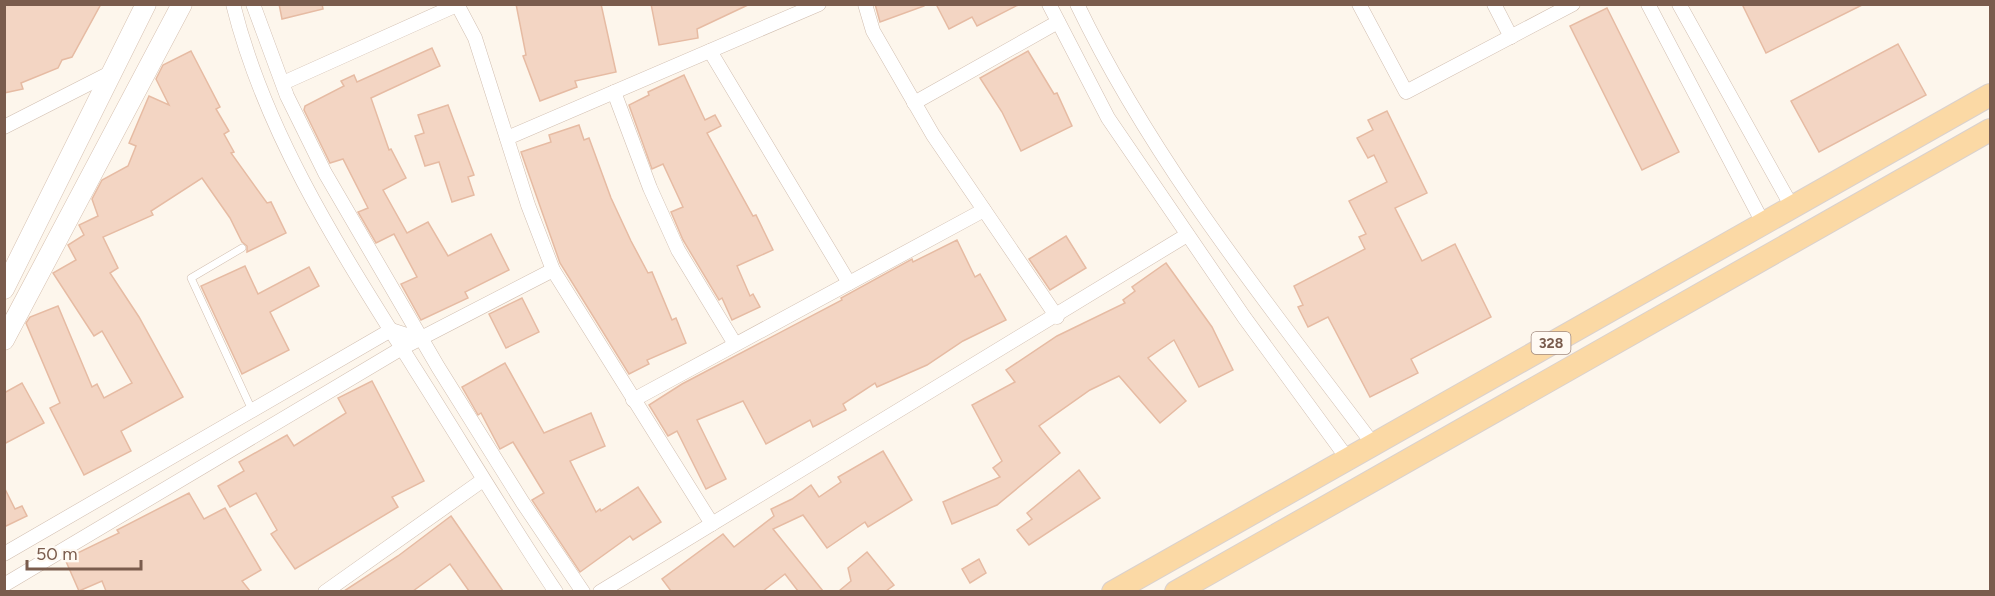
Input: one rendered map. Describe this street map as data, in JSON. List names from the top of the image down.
{
  "streets": {
    "main road": ["328"]
  },
  "scale_bar": "50 m"
}
